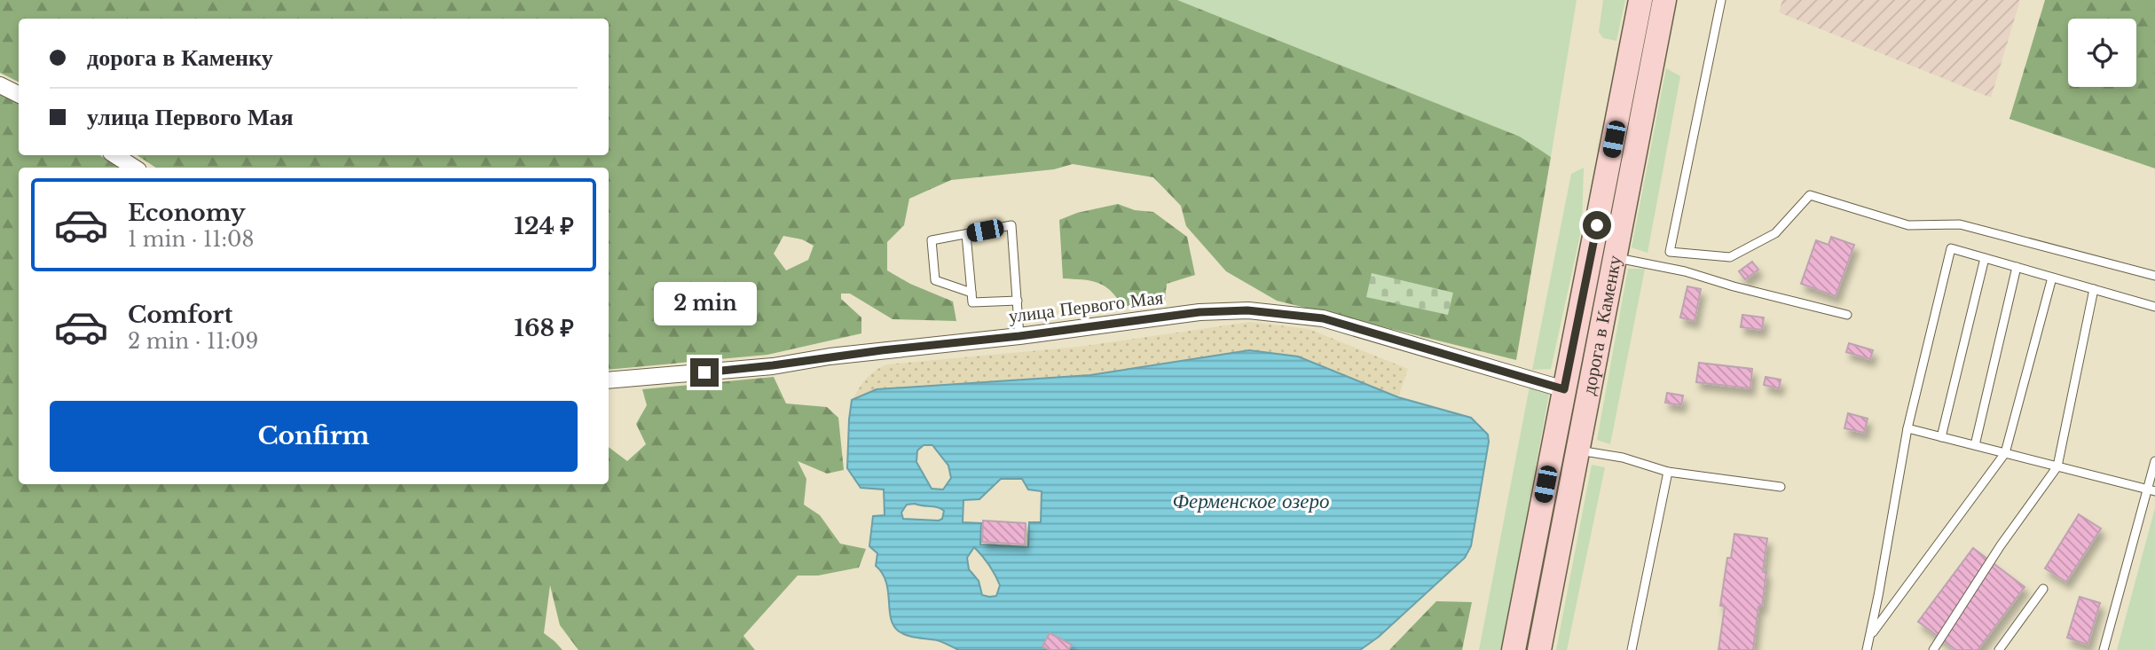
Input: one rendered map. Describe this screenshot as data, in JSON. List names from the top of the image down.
{
  "streets": {
    "main road": ["дорога в Каменку"],
    "street": ["улица Первого Мая"]
  },
  "crossings": [
    ["улица Первого Мая", "дорога в Каменку"]
  ],
  "water": ["Ферменское озеро"],
  "page": {
    "banner": ["дорога в Каменку", "улица Первого Мая"],
    "list": [
      {
        "name": "Economy",
        "note": "1 min · 11:08",
        "value": "124 ₽"
      },
      {
        "name": "Comfort",
        "note": "2 min · 11:09",
        "value": "168 ₽"
      }
    ],
    "bubble": "2 min",
    "buttons": "Confirm"
  }
}
